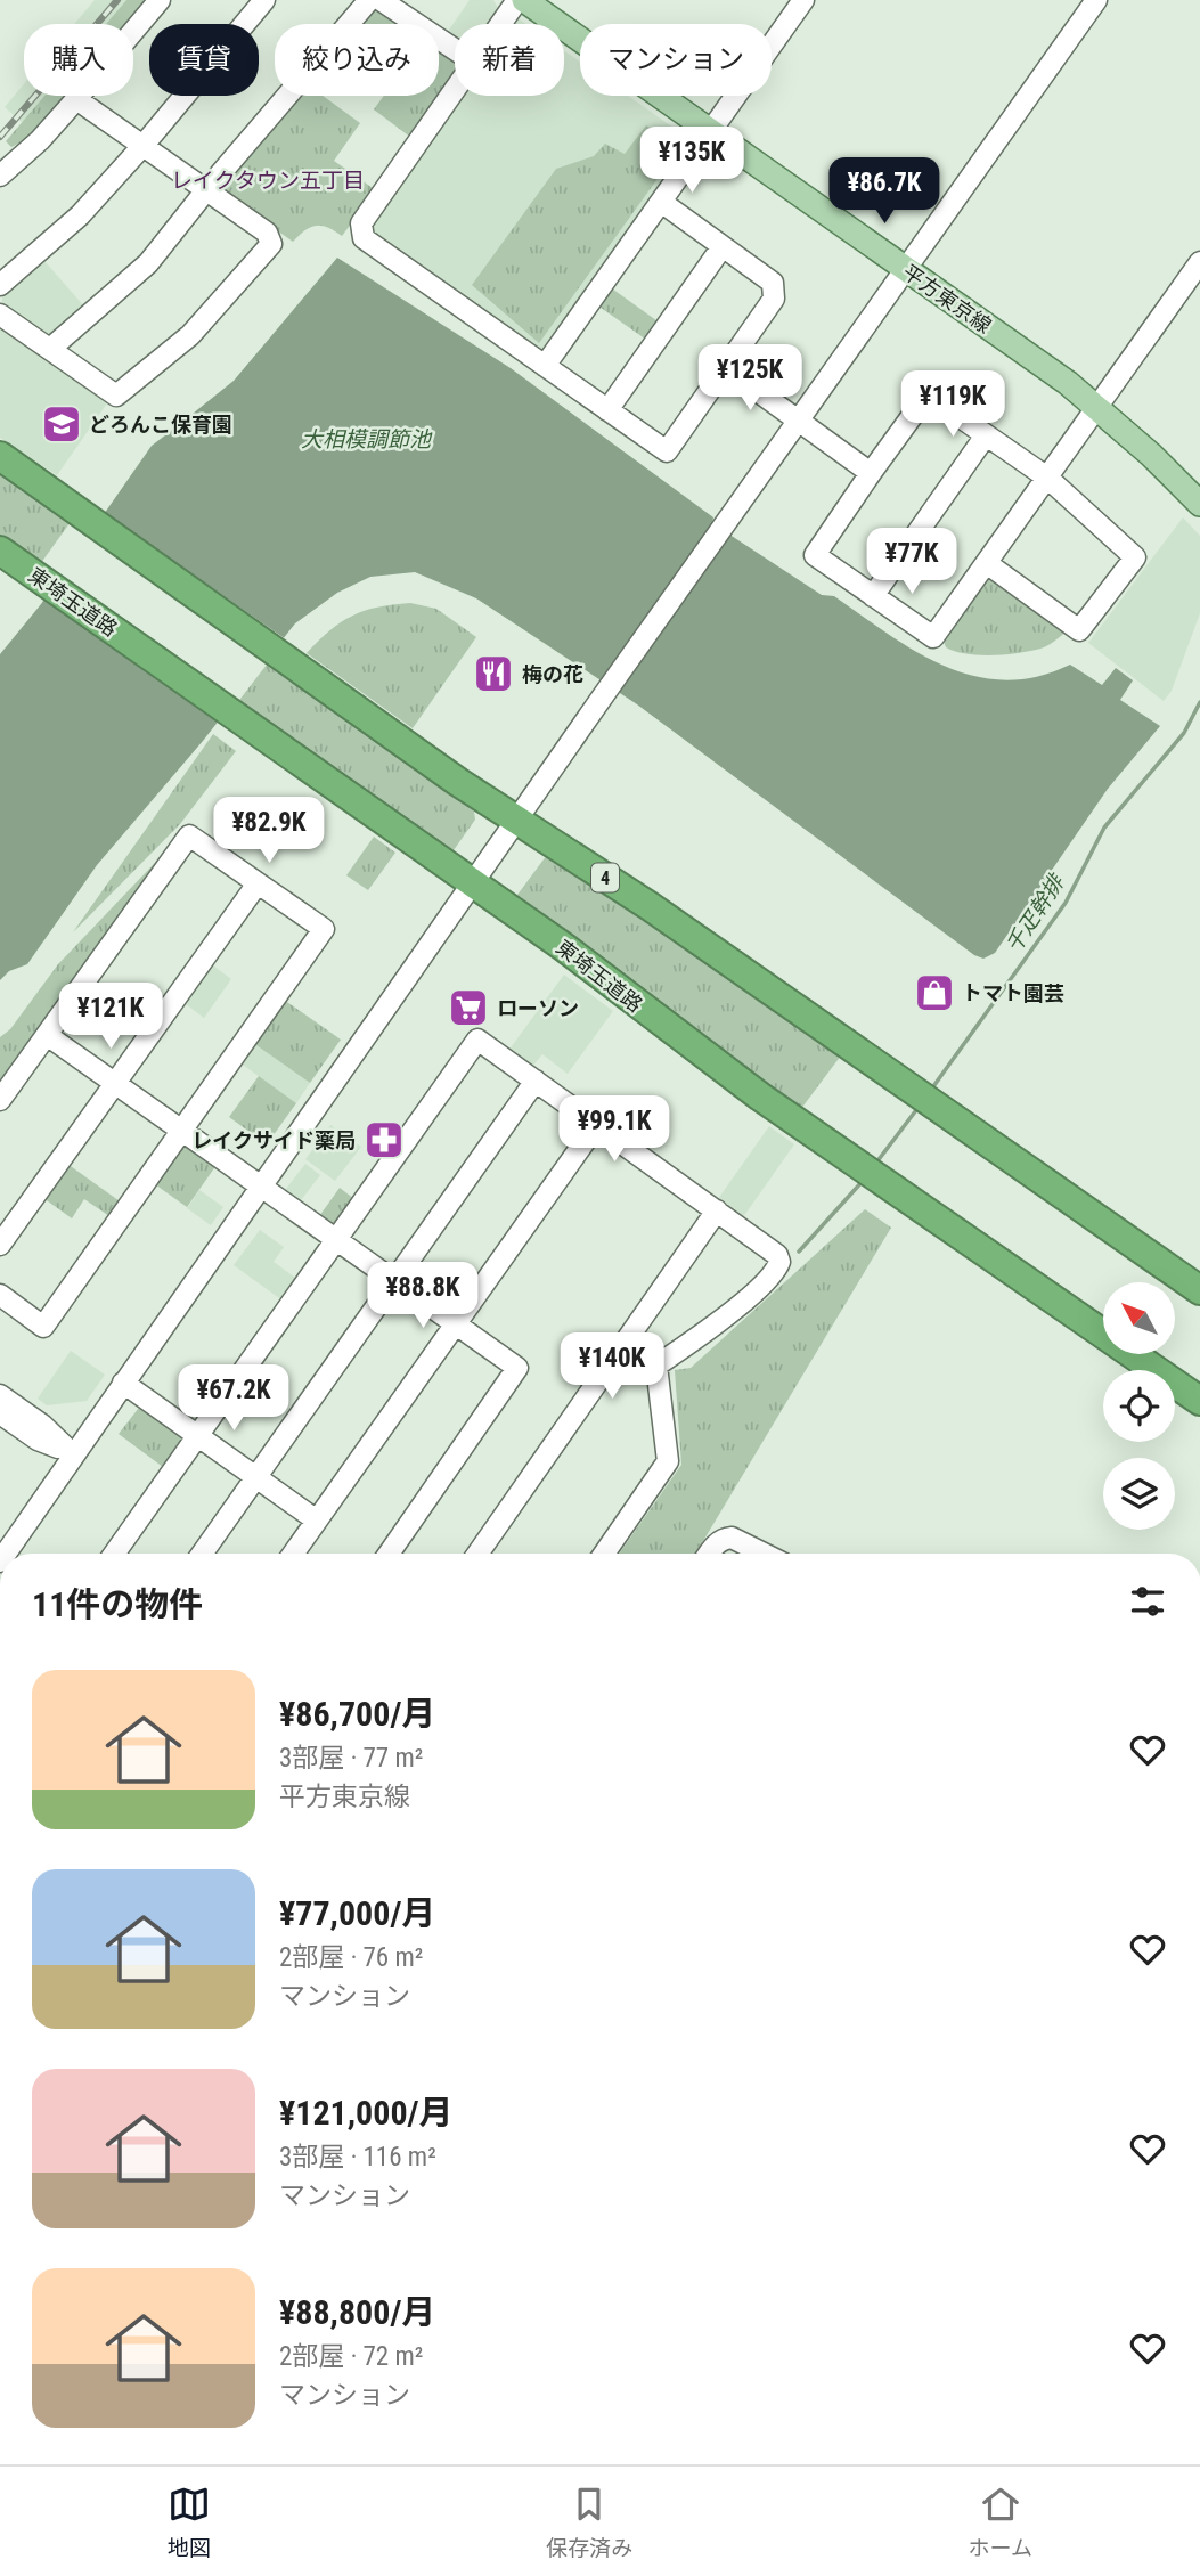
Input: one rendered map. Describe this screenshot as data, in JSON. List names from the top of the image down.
{
  "streets": {
    "highway": ["東埼玉道路", "4"],
    "main road": ["平方東京線"]
  },
  "districts": ["レイクタウン五丁目"],
  "water": ["大相模調節池", "千疋幹排"],
  "places": {
    "school or university": ["どろんこ保育園"],
    "restaurant": ["梅の花"],
    "shop": ["トマト園芸"],
    "supermarket": ["ローソン"],
    "pharmacy": ["レイクサイド薬局"]
  },
  "north": "top left",
  "page": {
    "chip": [
      "購入",
      "賃貸",
      "絞り込み",
      "新着",
      "マンション"
    ],
    "price": [
      "¥135K",
      "¥86.7K",
      "¥125K",
      "¥119K",
      "¥77K",
      "¥82.9K",
      "¥121K",
      "¥99.1K",
      "¥88.8K",
      "¥140K",
      "¥67.2K"
    ],
    "heading": "11件の物件",
    "list": [
      {
        "name": "¥86,700/月",
        "note": "3部屋 · 77 m² · 平方東京線"
      },
      {
        "name": "¥77,000/月",
        "note": "2部屋 · 76 m² · マンション"
      },
      {
        "name": "¥121,000/月",
        "note": "3部屋 · 116 m² · マンション"
      },
      {
        "name": "¥88,800/月",
        "note": "2部屋 · 72 m² · マンション"
      }
    ],
    "tabs": ["地図", "保存済み", "ホーム"]
  }
}
